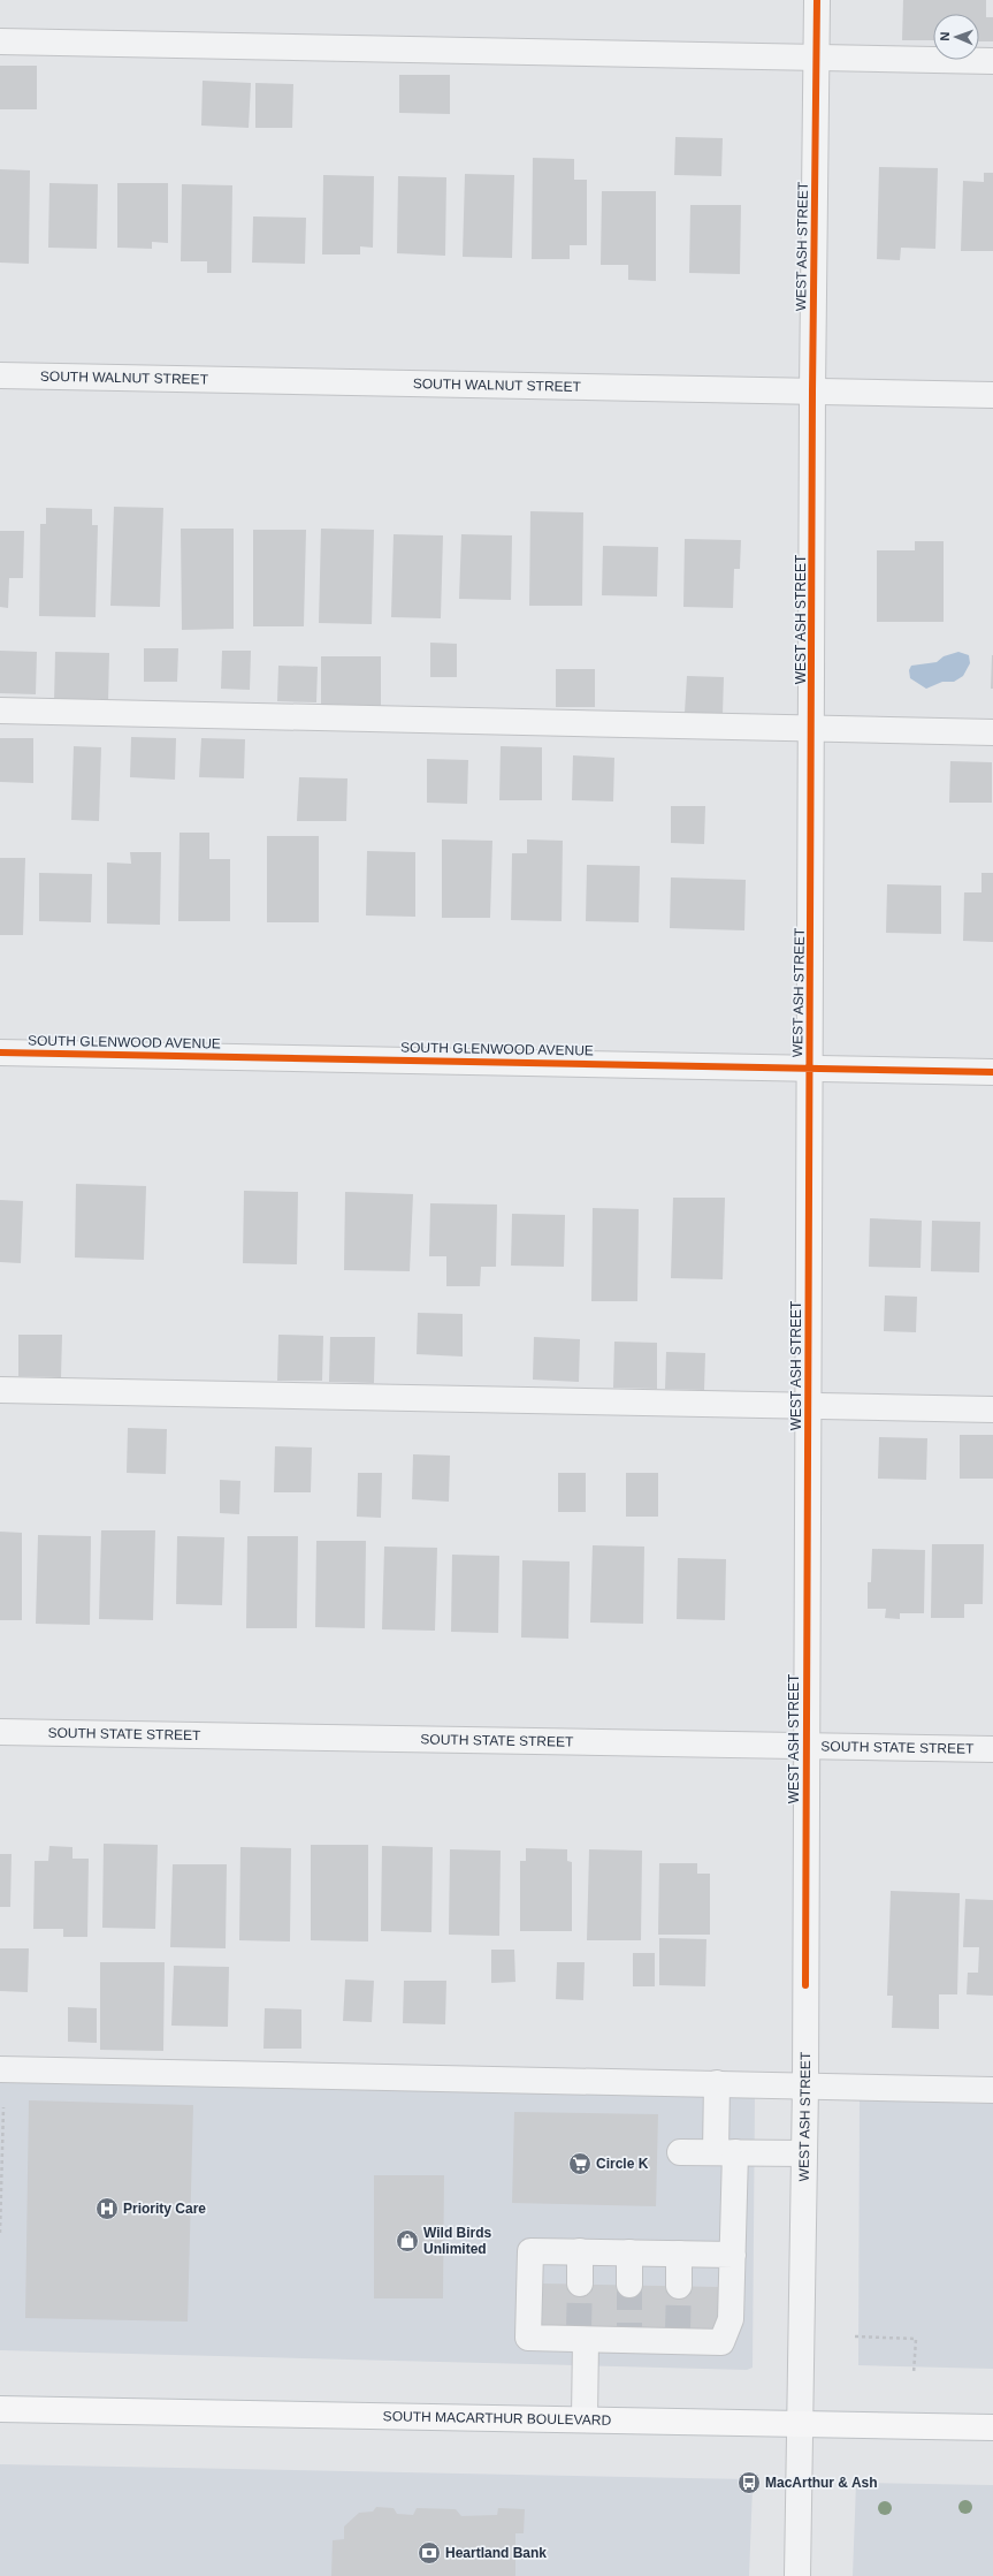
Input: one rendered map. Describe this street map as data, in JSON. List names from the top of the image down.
{
  "streets": {
    "main road": ["SOUTH MACARTHUR BOULEVARD"],
    "street": [
      "WEST ASH STREET",
      "SOUTH WALNUT STREET",
      "SOUTH GLENWOOD AVENUE",
      "SOUTH STATE STREET"
    ]
  },
  "crossings": [
    ["WEST ASH STREET", "SOUTH WALNUT STREET"],
    ["WEST ASH STREET", "SOUTH GLENWOOD AVENUE"],
    ["WEST ASH STREET", "SOUTH STATE STREET"],
    ["WEST ASH STREET", "SOUTH MACARTHUR BOULEVARD"]
  ],
  "places": {
    "supermarket": ["Circle K"],
    "hospital": ["Priority Care"],
    "shop": ["Wild Birds Unlimited"],
    "bus stop": ["MacArthur & Ash"],
    "bank": ["Heartland Bank"]
  },
  "north": "left"
}
